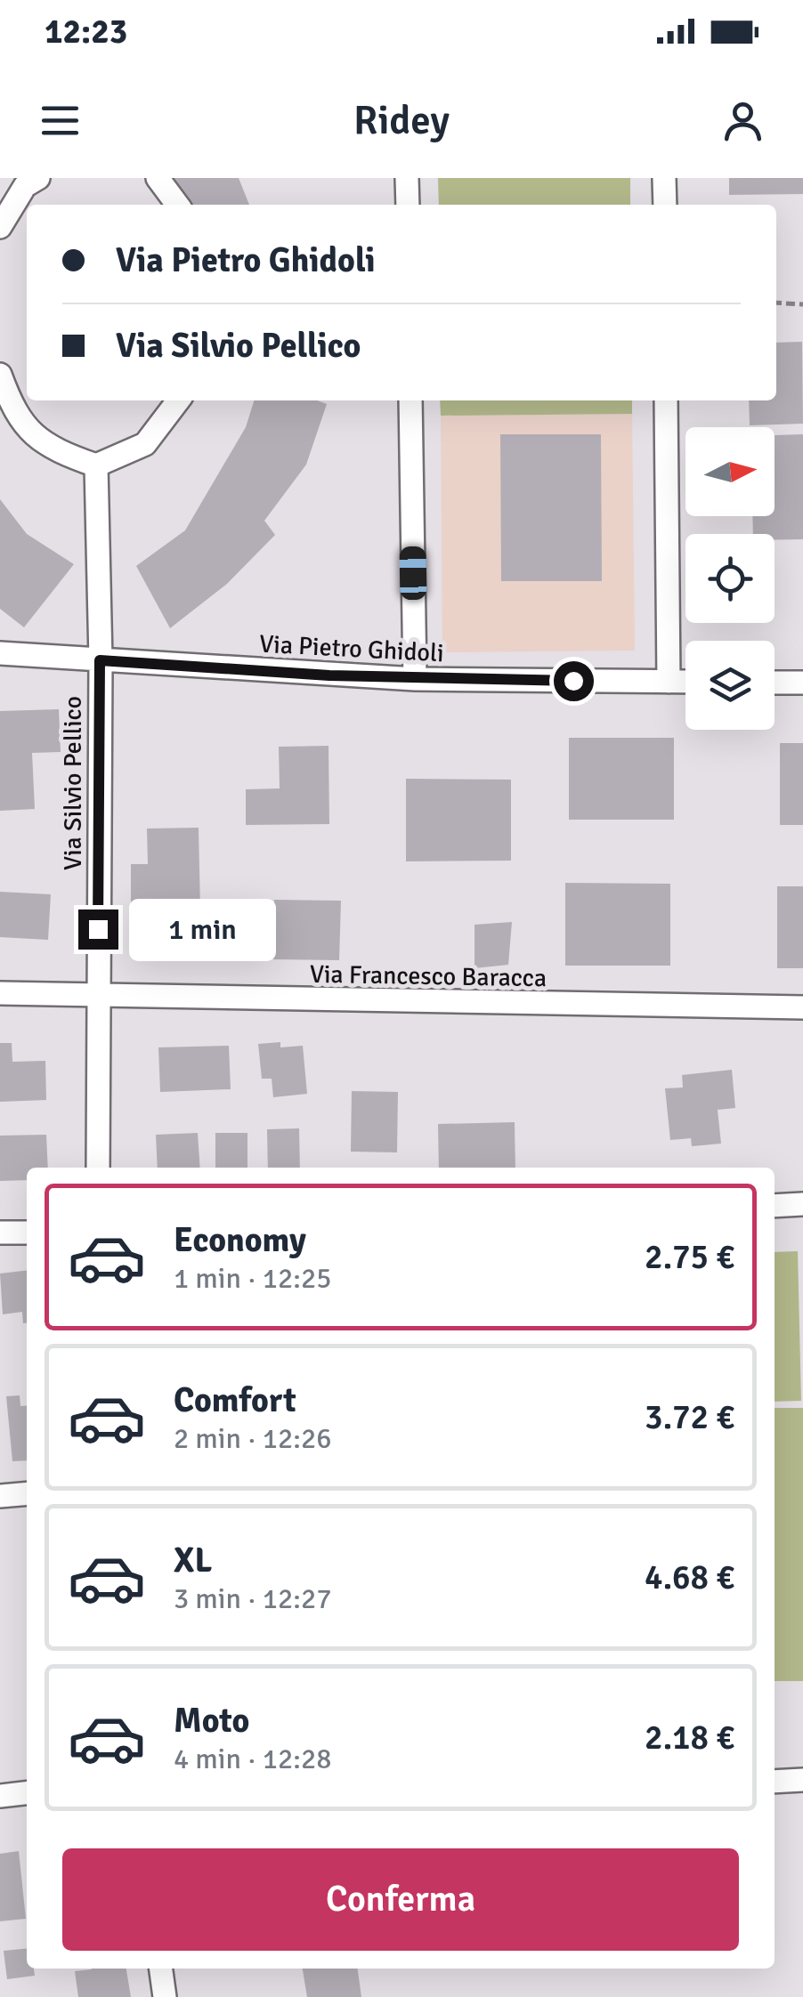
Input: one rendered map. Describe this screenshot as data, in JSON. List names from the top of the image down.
{
  "streets": {
    "street": ["Via Pietro Ghidoli", "Via Silvio Pellico", "Via Francesco Baracca"]
  },
  "crossings": [
    ["Via Pietro Ghidoli", "Via Silvio Pellico"],
    ["Via Silvio Pellico", "Via Francesco Baracca"]
  ],
  "north": "right",
  "page": {
    "status": "12:23",
    "header": "Ridey",
    "banner": ["Via Pietro Ghidoli", "Via Silvio Pellico"],
    "bubble": "1 min",
    "list": [
      {
        "name": "Economy",
        "note": "1 min · 12:25",
        "value": "2.75 €"
      },
      {
        "name": "Comfort",
        "note": "2 min · 12:26",
        "value": "3.72 €"
      },
      {
        "name": "XL",
        "note": "3 min · 12:27",
        "value": "4.68 €"
      },
      {
        "name": "Moto",
        "note": "4 min · 12:28",
        "value": "2.18 €"
      }
    ],
    "buttons": "Conferma"
  }
}
